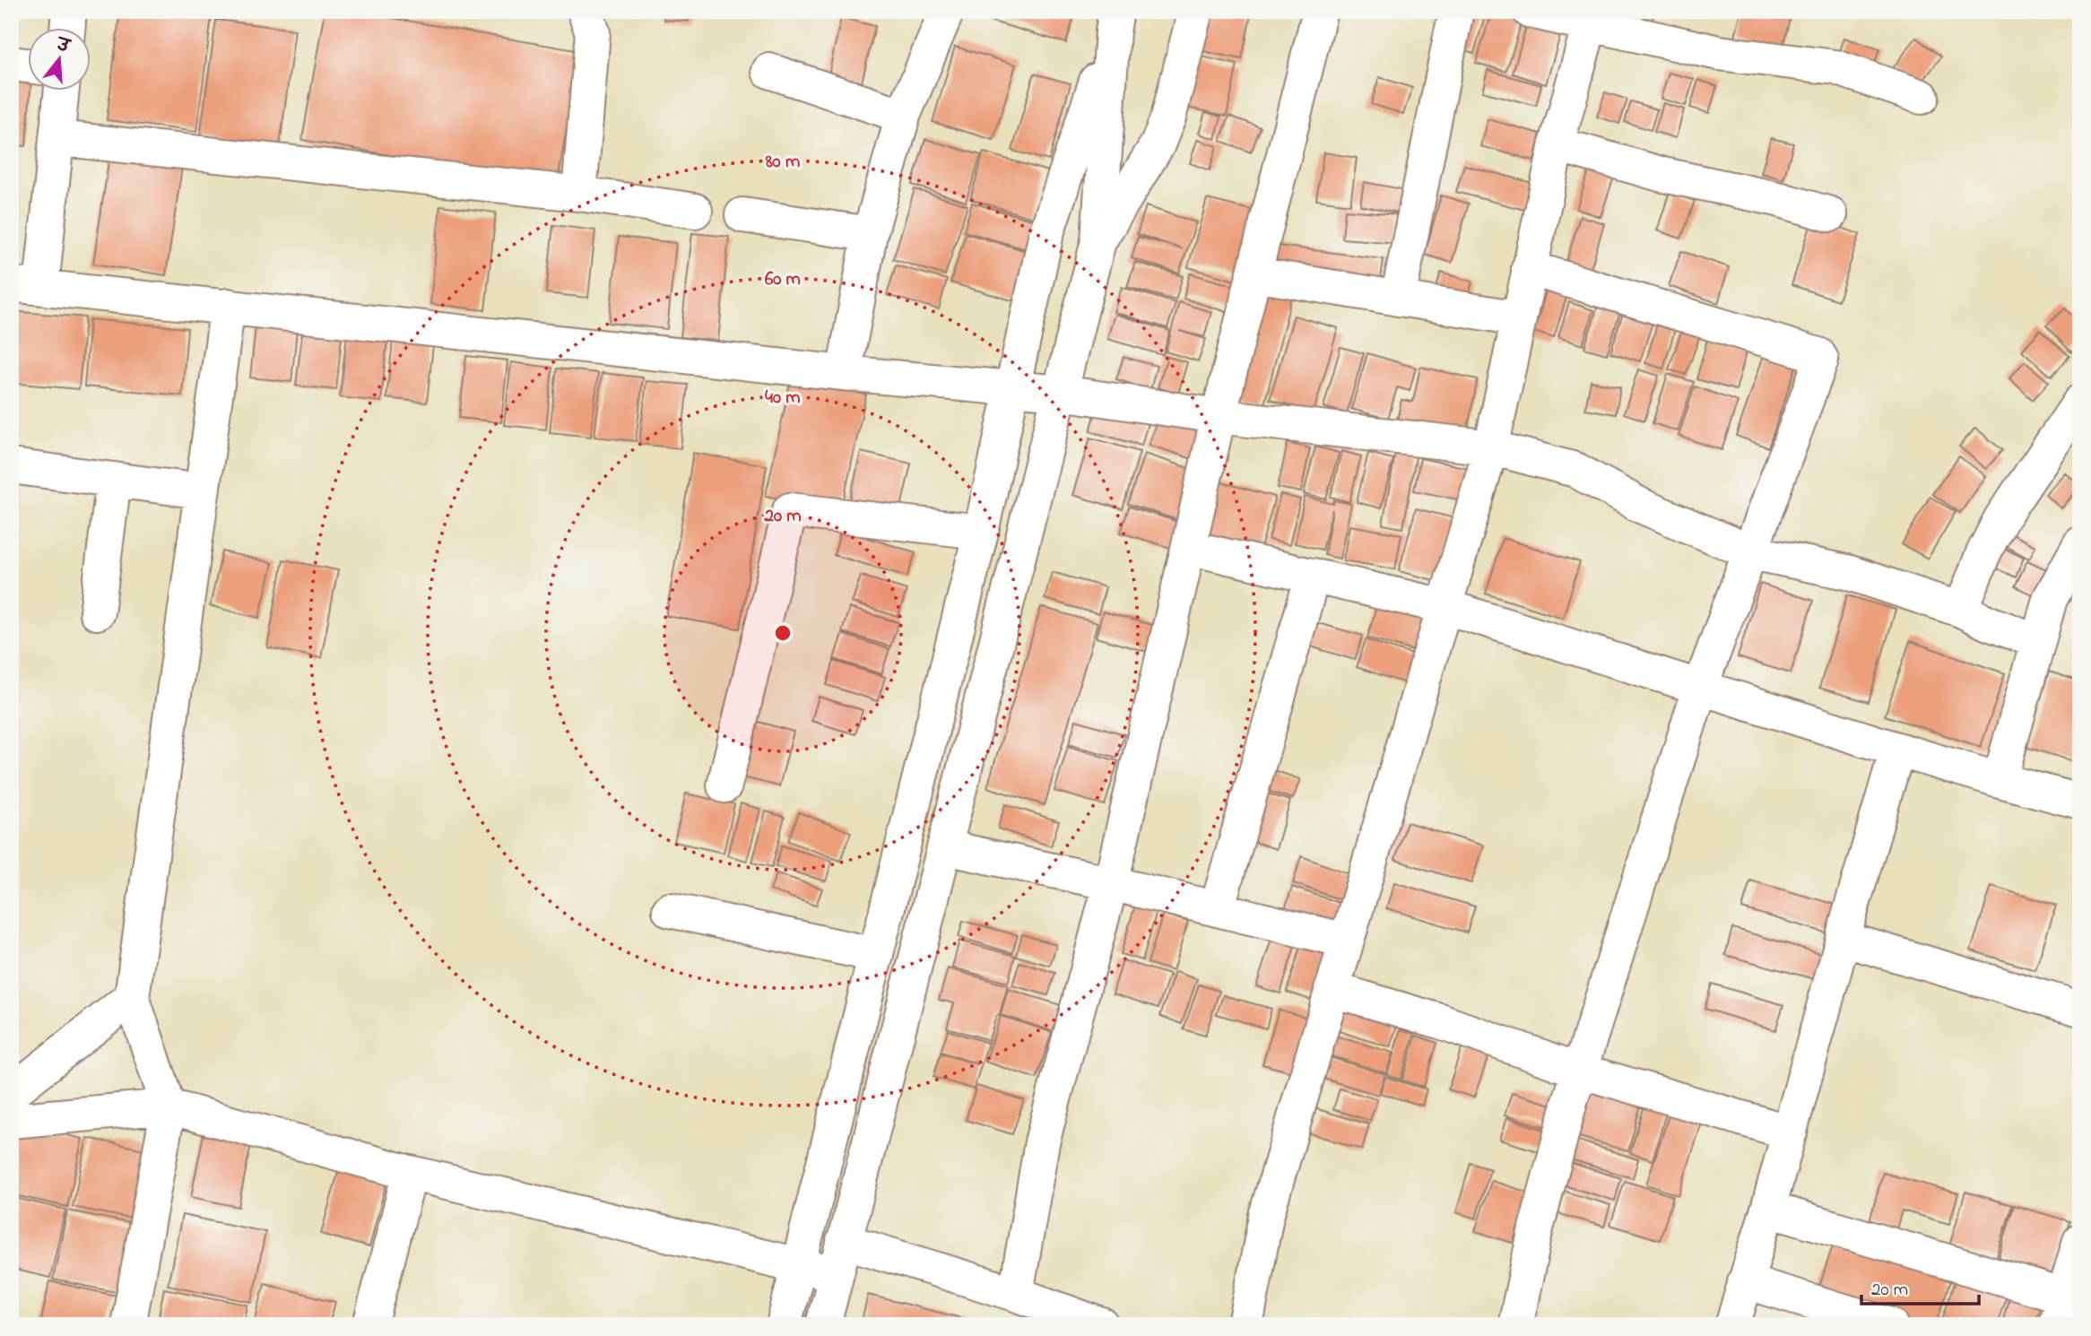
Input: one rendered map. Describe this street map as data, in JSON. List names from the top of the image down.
{
  "scale_bar": "20 m",
  "north": "top",
  "rings": [
    "80 m",
    "60 m",
    "40 m",
    "20 m"
  ]
}
